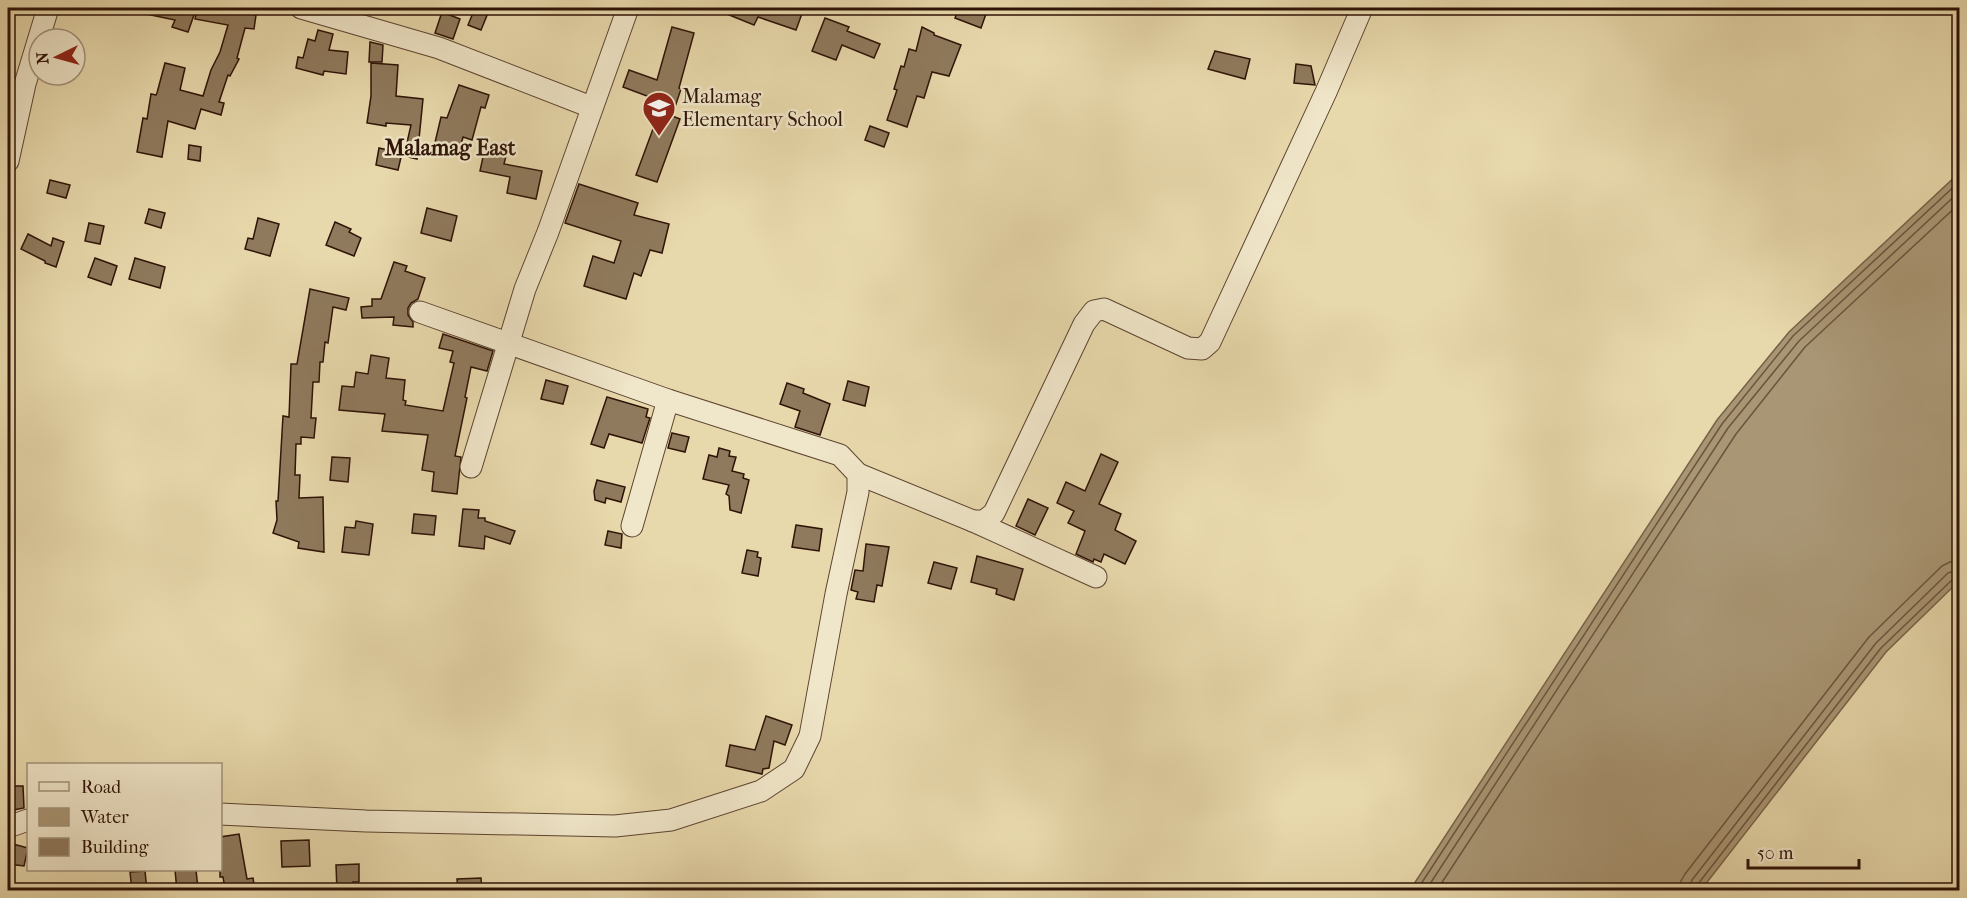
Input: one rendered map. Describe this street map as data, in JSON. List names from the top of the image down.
{
  "districts": ["Malamag East"],
  "places": {
    "school or university": ["Malamag Elementary School"]
  },
  "legend": ["Road", "Water", "Building"],
  "scale_bar": "50 m",
  "north": "left"
}
